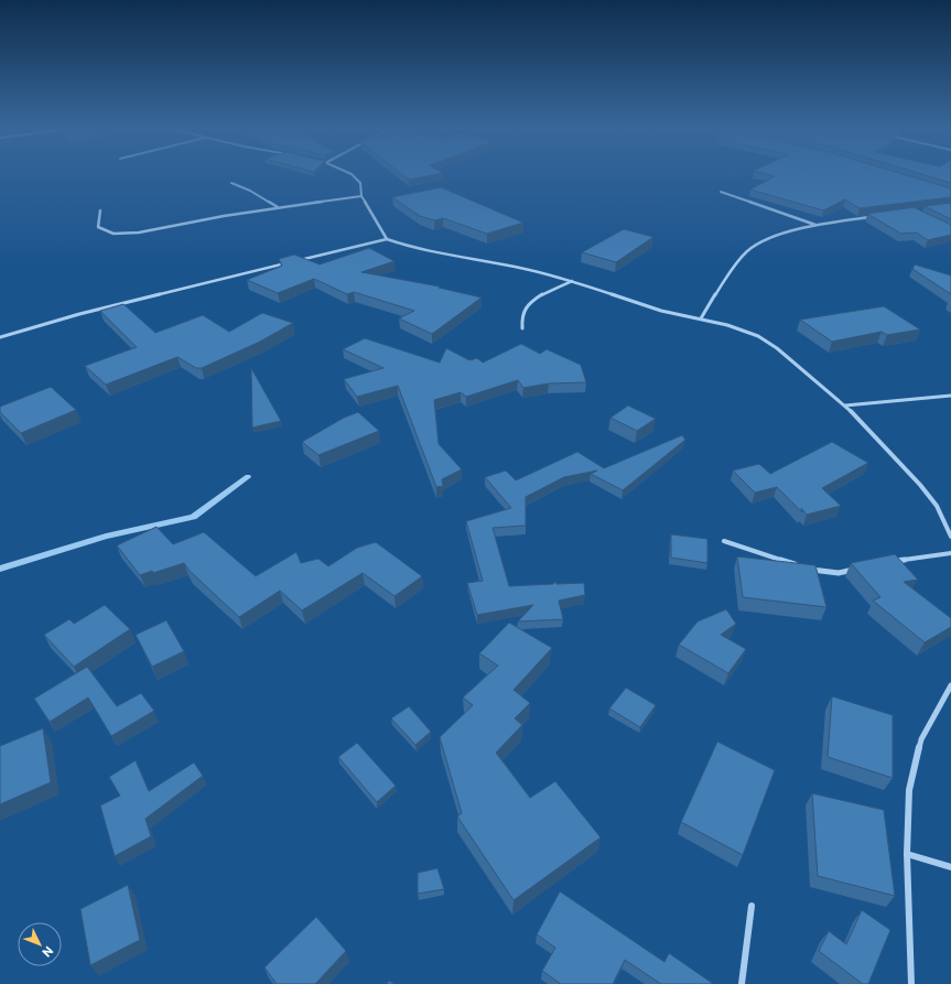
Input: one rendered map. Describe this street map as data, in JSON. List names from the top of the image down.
{
  "north": "bottom right"
}
